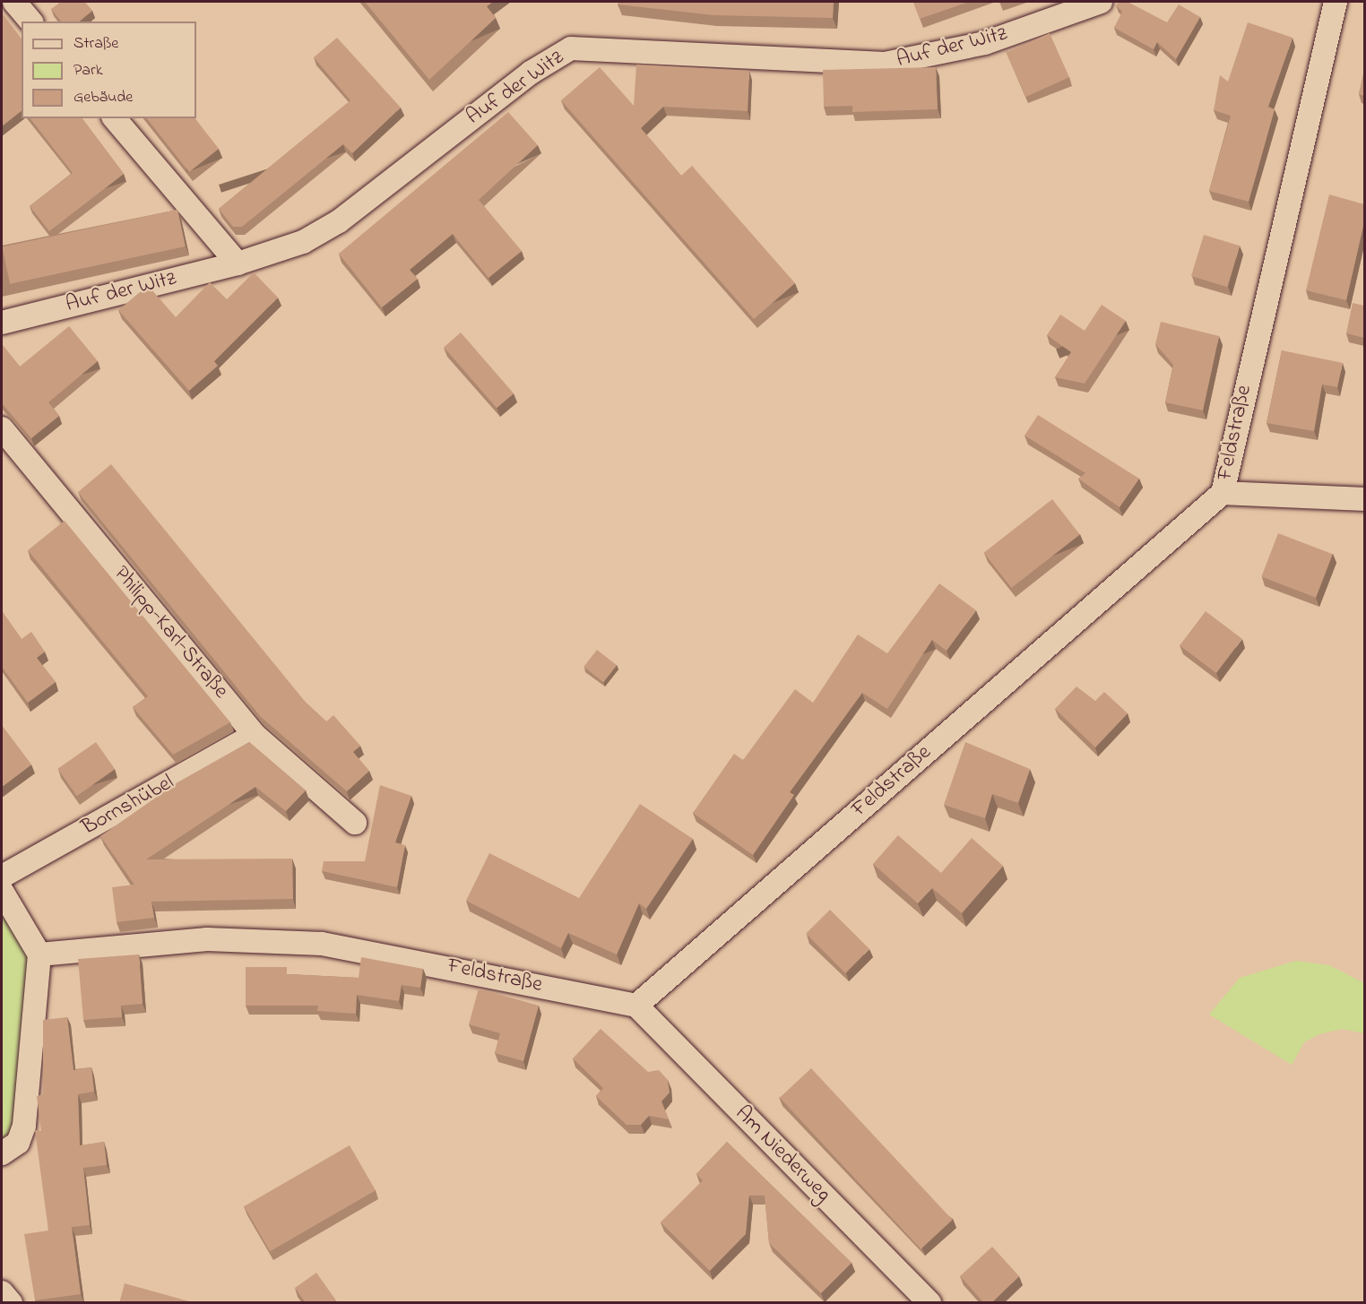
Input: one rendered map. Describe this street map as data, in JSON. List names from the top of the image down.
{
  "streets": {
    "street": [
      "Auf der Witz",
      "Feldstraße",
      "Philipp-Karl-Straße",
      "Bornshübel",
      "Am Niederweg"
    ]
  },
  "crossings": [
    ["Feldstraße", "Am Niederweg"],
    ["Philipp-Karl-Straße", "Bornshübel"]
  ],
  "legend": ["Straße", "Park", "Gebäude"]
}
